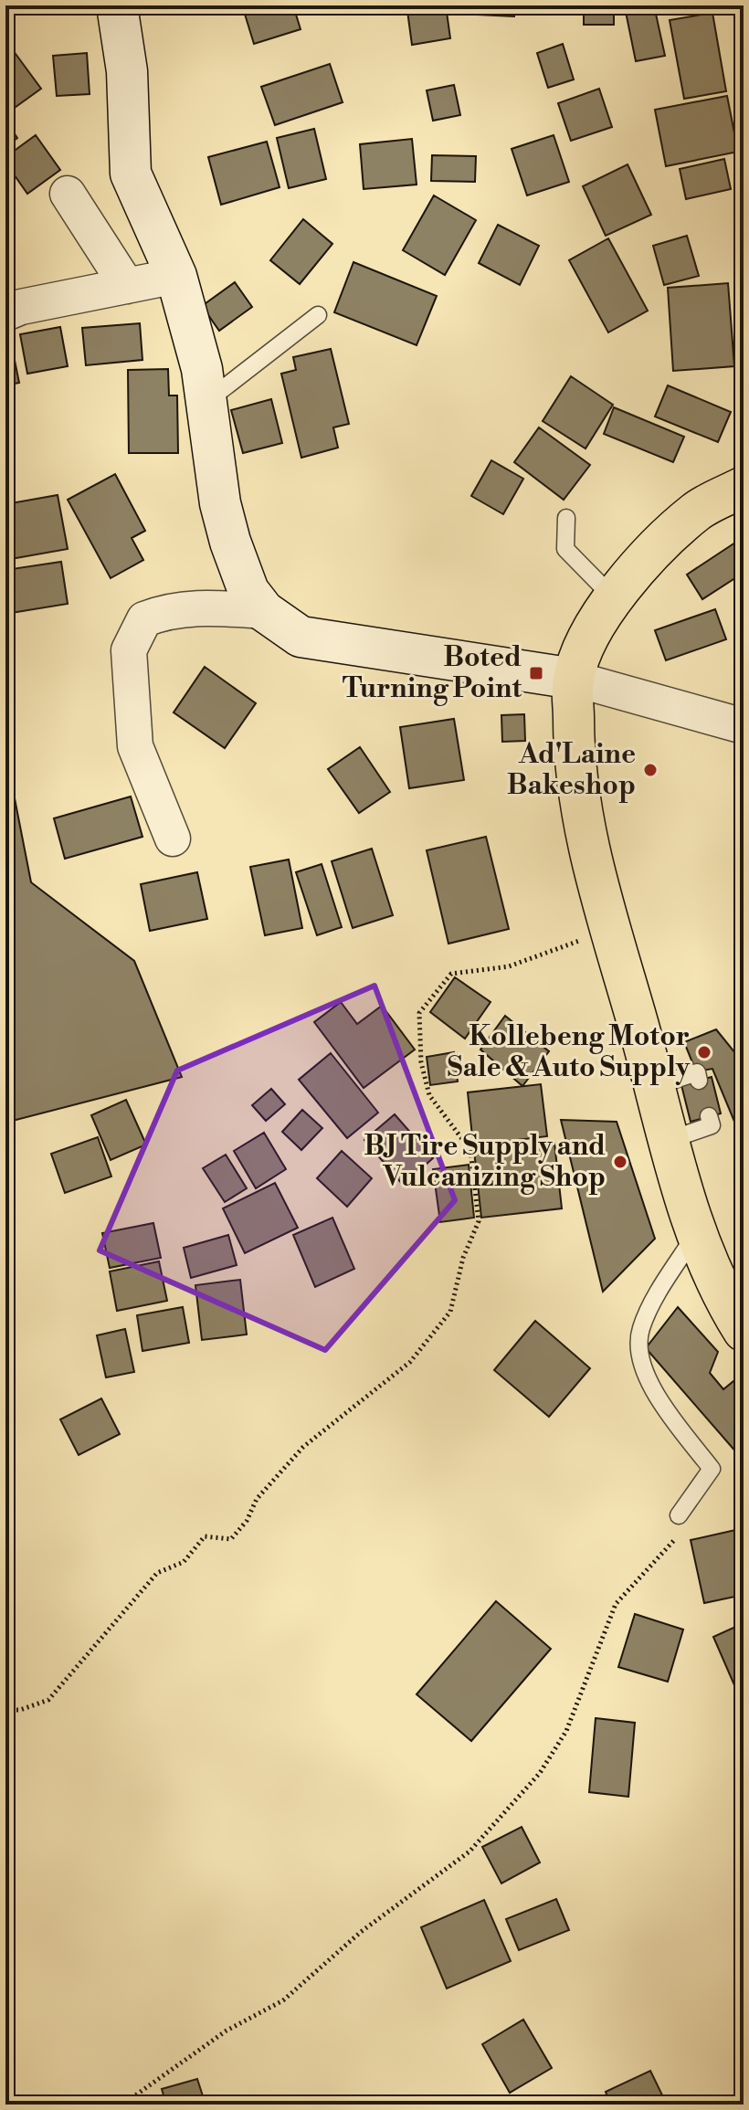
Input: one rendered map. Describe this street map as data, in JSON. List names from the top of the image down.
{
  "places": {
    "transit": ["Boted Turning Point"],
    "other": ["Ad'Laine Bakeshop", "Kollebeng Motor Sale & Auto Supply", "BJ Tire Supply and Vulcanizing Shop"]
  }
}
